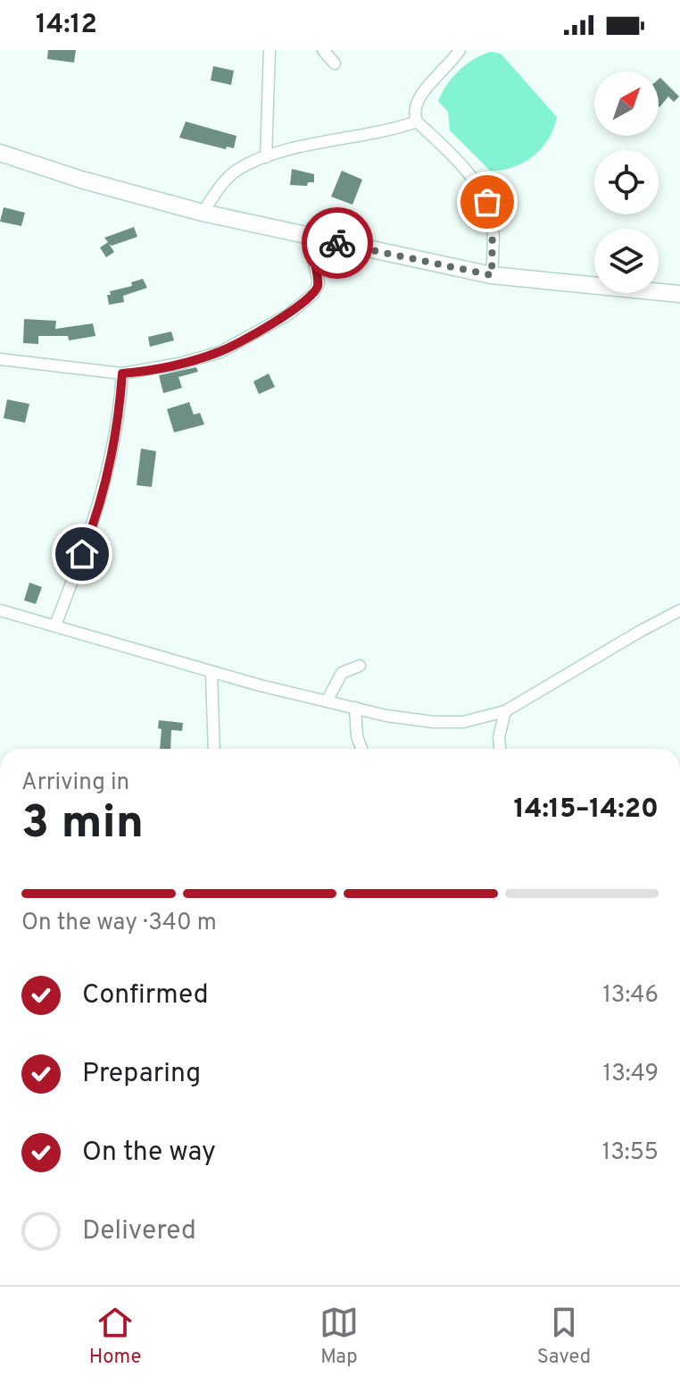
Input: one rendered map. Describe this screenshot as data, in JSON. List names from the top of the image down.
{
  "north": "top right",
  "page": {
    "status": "14:12",
    "heading": ["3 min", "Arriving in", "14:15–14:20"],
    "bar": "On the way · 340 m",
    "list": [
      ["Confirmed", "13:46"],
      ["Preparing", "13:49"],
      ["On the way", "13:55"],
      "Delivered"
    ],
    "tabs": ["Home", "Map", "Saved"]
  }
}
